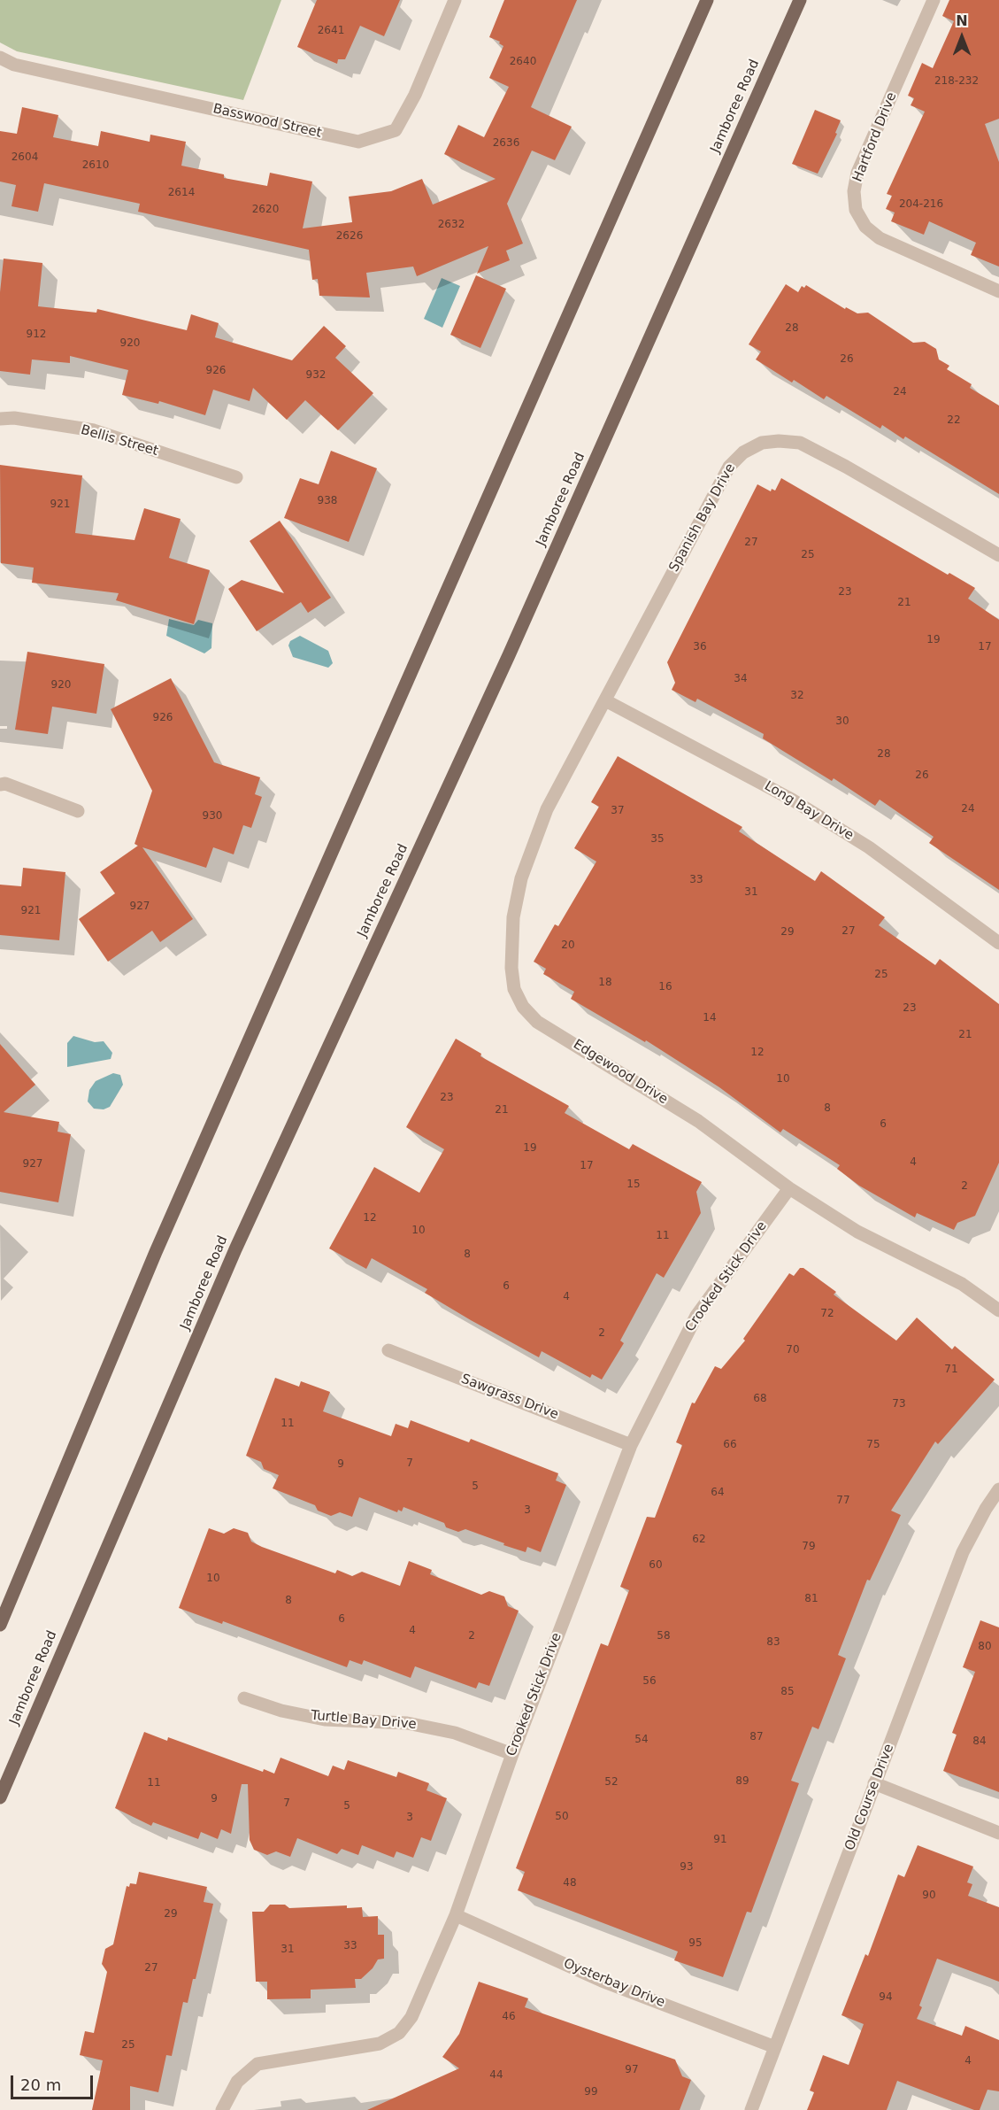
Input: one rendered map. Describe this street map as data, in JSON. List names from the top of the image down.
{
  "streets": {
    "main road": ["Jamboree Road"],
    "street": [
      "Basswood Street",
      "Hartford Drive",
      "Bellis Street",
      "Spanish Bay Drive",
      "Long Bay Drive",
      "Edgewood Drive",
      "Crooked Stick Drive",
      "Sawgrass Drive",
      "Turtle Bay Drive",
      "Old Course Drive",
      "Oysterbay Drive"
    ]
  },
  "crossings": [
    ["Spanish Bay Drive", "Long Bay Drive"],
    ["Spanish Bay Drive", "Edgewood Drive"],
    ["Long Bay Drive", "Edgewood Drive"],
    ["Edgewood Drive", "Crooked Stick Drive"],
    ["Crooked Stick Drive", "Sawgrass Drive"],
    ["Crooked Stick Drive", "Turtle Bay Drive"],
    ["Crooked Stick Drive", "Oysterbay Drive"],
    ["Old Course Drive", "Oysterbay Drive"]
  ],
  "house_numbers": [
    "2641",
    "2640",
    "218-232",
    "2636",
    "2604",
    "2610",
    "2614",
    "204-216",
    "2620",
    "2632",
    "2626",
    "28",
    "912",
    "920",
    "26",
    "926",
    "932",
    "24",
    "22",
    "938",
    "921",
    "27",
    "25",
    "23",
    "21",
    "19",
    "36",
    "17",
    "34",
    "920",
    "32",
    "926",
    "30",
    "28",
    "26",
    "24",
    "37",
    "930",
    "35",
    "33",
    "31",
    "927",
    "921",
    "27",
    "29",
    "20",
    "25",
    "18",
    "16",
    "23",
    "14",
    "21",
    "12",
    "10",
    "23",
    "8",
    "21",
    "6",
    "19",
    "4",
    "927",
    "17",
    "15",
    "2",
    "12",
    "10",
    "11",
    "8",
    "6",
    "4",
    "72",
    "2",
    "70",
    "71",
    "68",
    "73",
    "11",
    "66",
    "75",
    "7",
    "9",
    "5",
    "64",
    "77",
    "3",
    "62",
    "79",
    "60",
    "10",
    "81",
    "8",
    "6",
    "4",
    "2",
    "58",
    "83",
    "80",
    "56",
    "85",
    "87",
    "54",
    "84",
    "89",
    "52",
    "11",
    "9",
    "7",
    "5",
    "50",
    "3",
    "91",
    "93",
    "48",
    "90",
    "29",
    "95",
    "33",
    "31",
    "27",
    "94",
    "46",
    "25",
    "4",
    "97",
    "44",
    "99"
  ],
  "scale_bar": "20 m",
  "north": "top"
}
